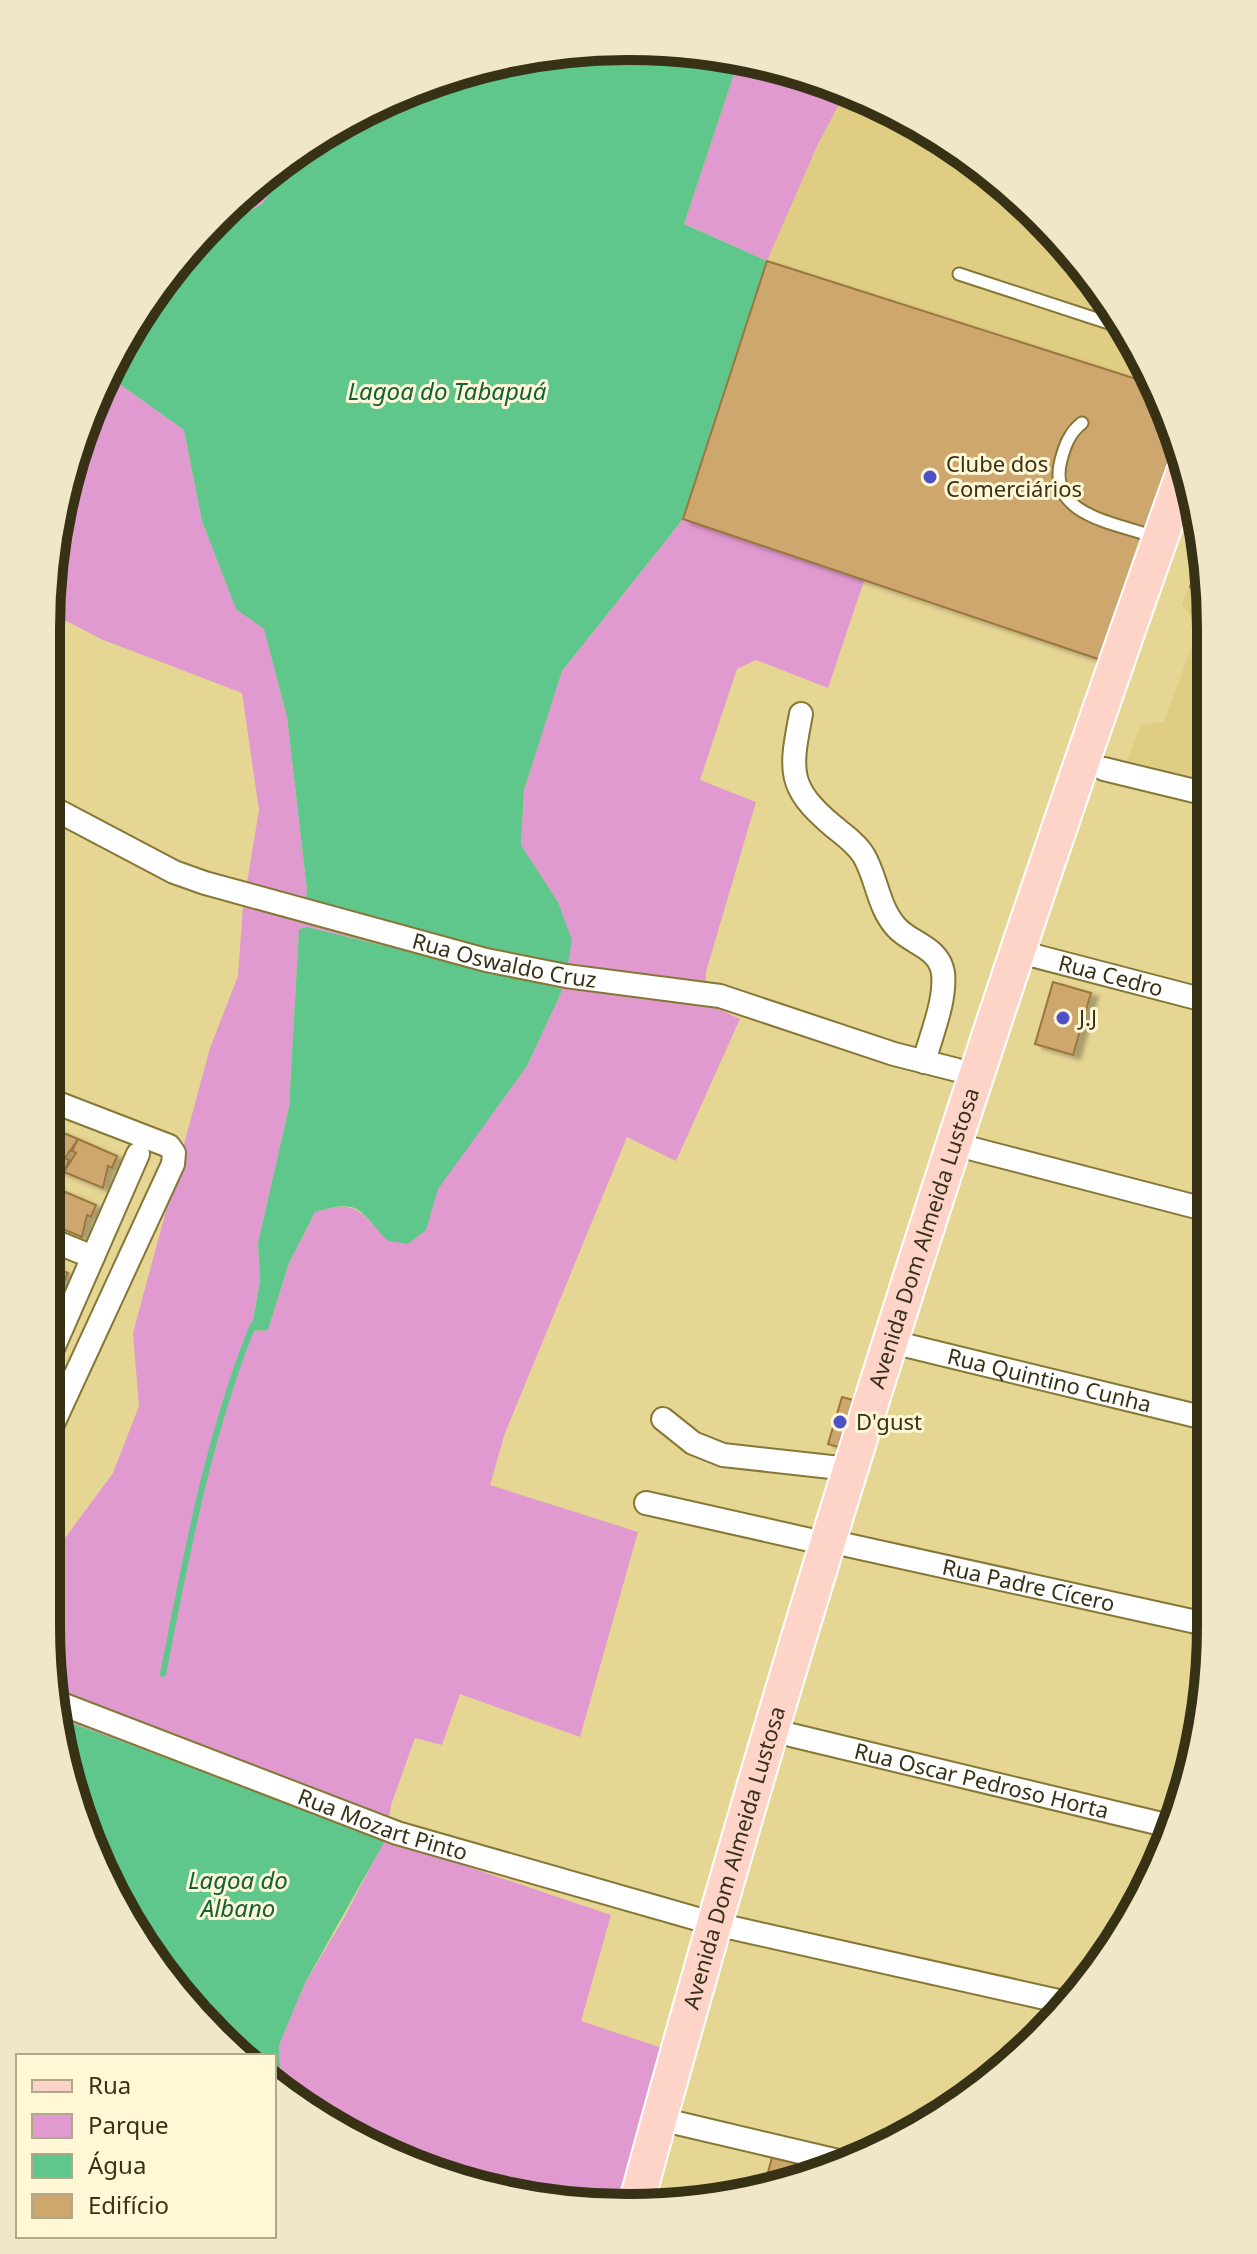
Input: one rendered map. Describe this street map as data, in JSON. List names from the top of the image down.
{
  "streets": {
    "main road": ["Avenida Dom Almeida Lustosa"],
    "street": [
      "Rua Oswaldo Cruz",
      "Rua Cedro",
      "Rua Quintino Cunha",
      "Rua Padre Cícero",
      "Rua Oscar Pedroso Horta",
      "Rua Mozart Pinto"
    ]
  },
  "crossings": [
    ["Rua Oswaldo Cruz", "Avenida Dom Almeida Lustosa"],
    ["Rua Cedro", "Avenida Dom Almeida Lustosa"],
    ["Avenida Dom Almeida Lustosa", "Rua Quintino Cunha"],
    ["Avenida Dom Almeida Lustosa", "Rua Padre Cícero"],
    ["Avenida Dom Almeida Lustosa", "Rua Oscar Pedroso Horta"],
    ["Avenida Dom Almeida Lustosa", "Rua Mozart Pinto"]
  ],
  "water": ["Lagoa do Tabapuá", "Lagoa do Albano"],
  "places": ["Clube dos Comerciários", "J.J", "D'gust"],
  "legend": [
    "Rua",
    "Parque",
    "Água",
    "Edifício"
  ]
}
